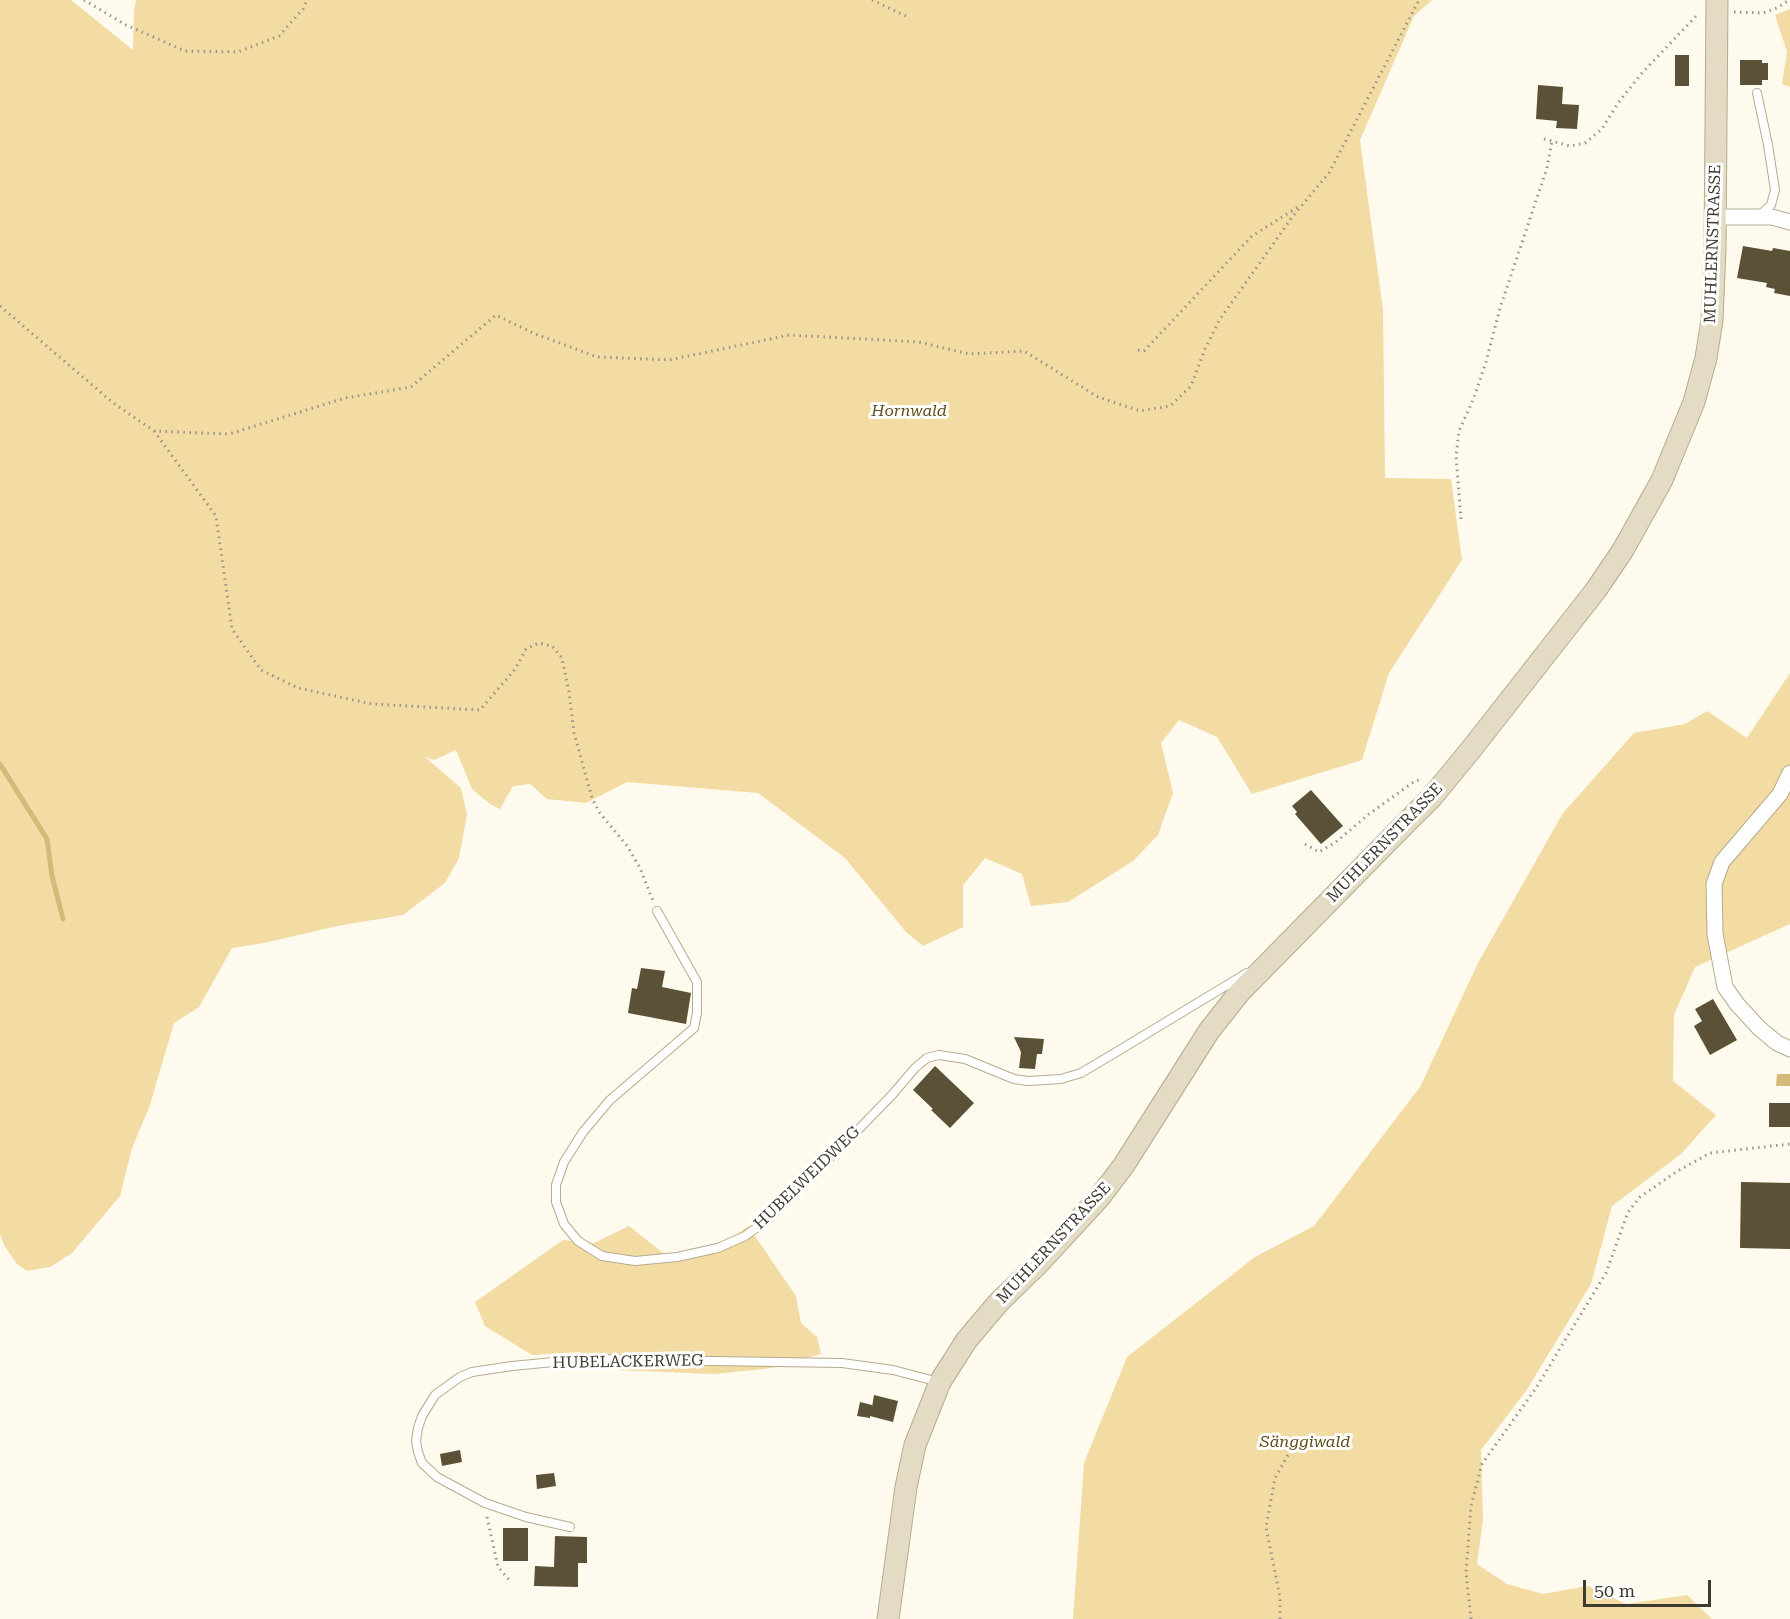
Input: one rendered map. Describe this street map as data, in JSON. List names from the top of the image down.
{
  "streets": {
    "street": ["MUHLERNSTRASSE"],
    "lane": ["HUBELWEIDWEG", "HUBELACKERWEG"]
  },
  "crossings": [
    ["MUHLERNSTRASSE", "HUBELWEIDWEG"],
    ["MUHLERNSTRASSE", "HUBELACKERWEG"]
  ],
  "parks": ["Hornwald", "Sänggiwald"],
  "scale_bar": "50 m"
}
